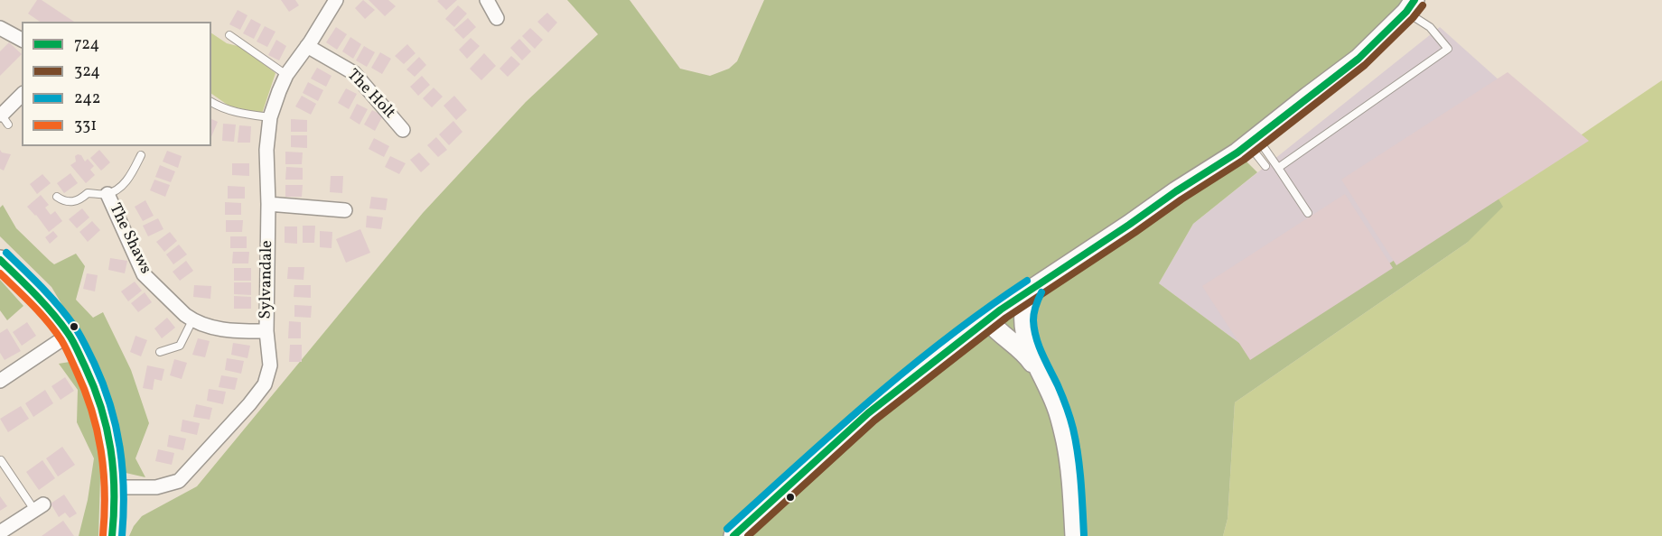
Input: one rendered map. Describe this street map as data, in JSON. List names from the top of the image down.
{
  "streets": {
    "street": ["The Holt", "The Shaws", "Sylvandale"]
  },
  "crossings": [
    ["The Holt", "Sylvandale"],
    ["The Shaws", "Sylvandale"]
  ],
  "lines": [
    "transit line 724",
    "transit line 324",
    "transit line 242",
    "transit line 331"
  ],
  "legend": [
    "724",
    "324",
    "242",
    "331"
  ]
}
